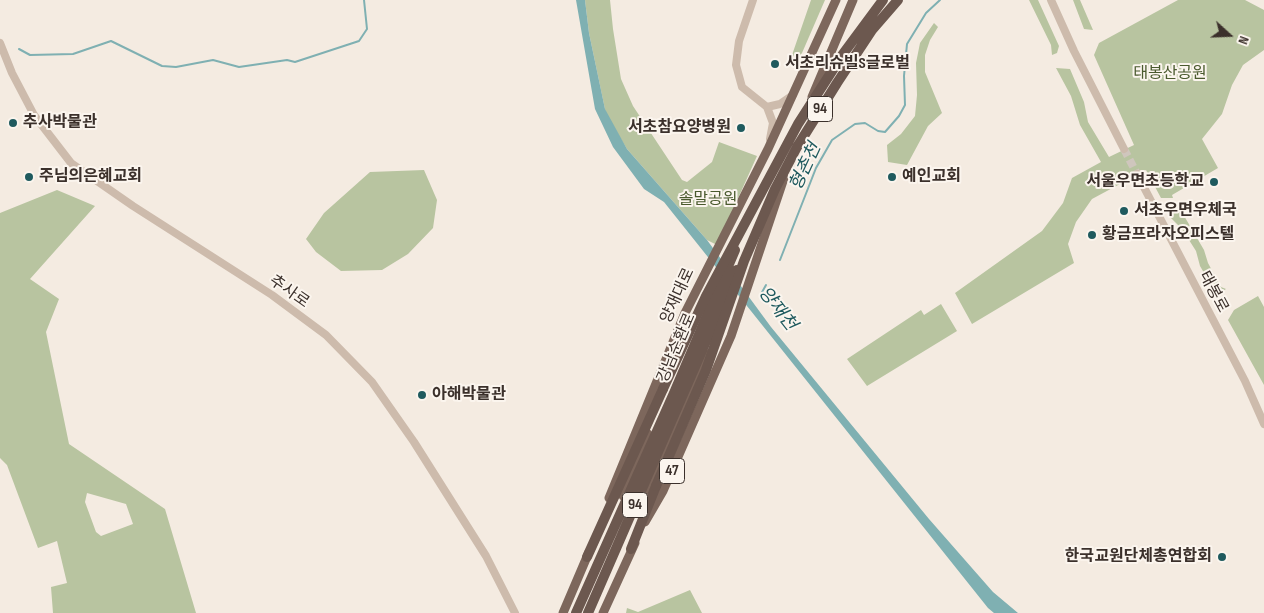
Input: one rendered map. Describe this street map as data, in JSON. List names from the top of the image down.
{
  "streets": {
    "highway": ["94", "강남순환로"],
    "main road": ["양재대로", "47"],
    "street": ["추사로", "태봉로"]
  },
  "crossings": [
    ["94", "강남순환로"]
  ],
  "water": ["형촌천", "양재천"],
  "parks": ["태봉산공원", "솔말공원"],
  "places": [
    "서초리슈빌S글로벌",
    "추사박물관",
    "서초참요양병원",
    "주님의은혜교회",
    "예인교회",
    "서울우면초등학교",
    "서초우면우체국",
    "황금프라자오피스텔",
    "아해박물관",
    "한국교원단체총연합회"
  ],
  "north": "right"
}
